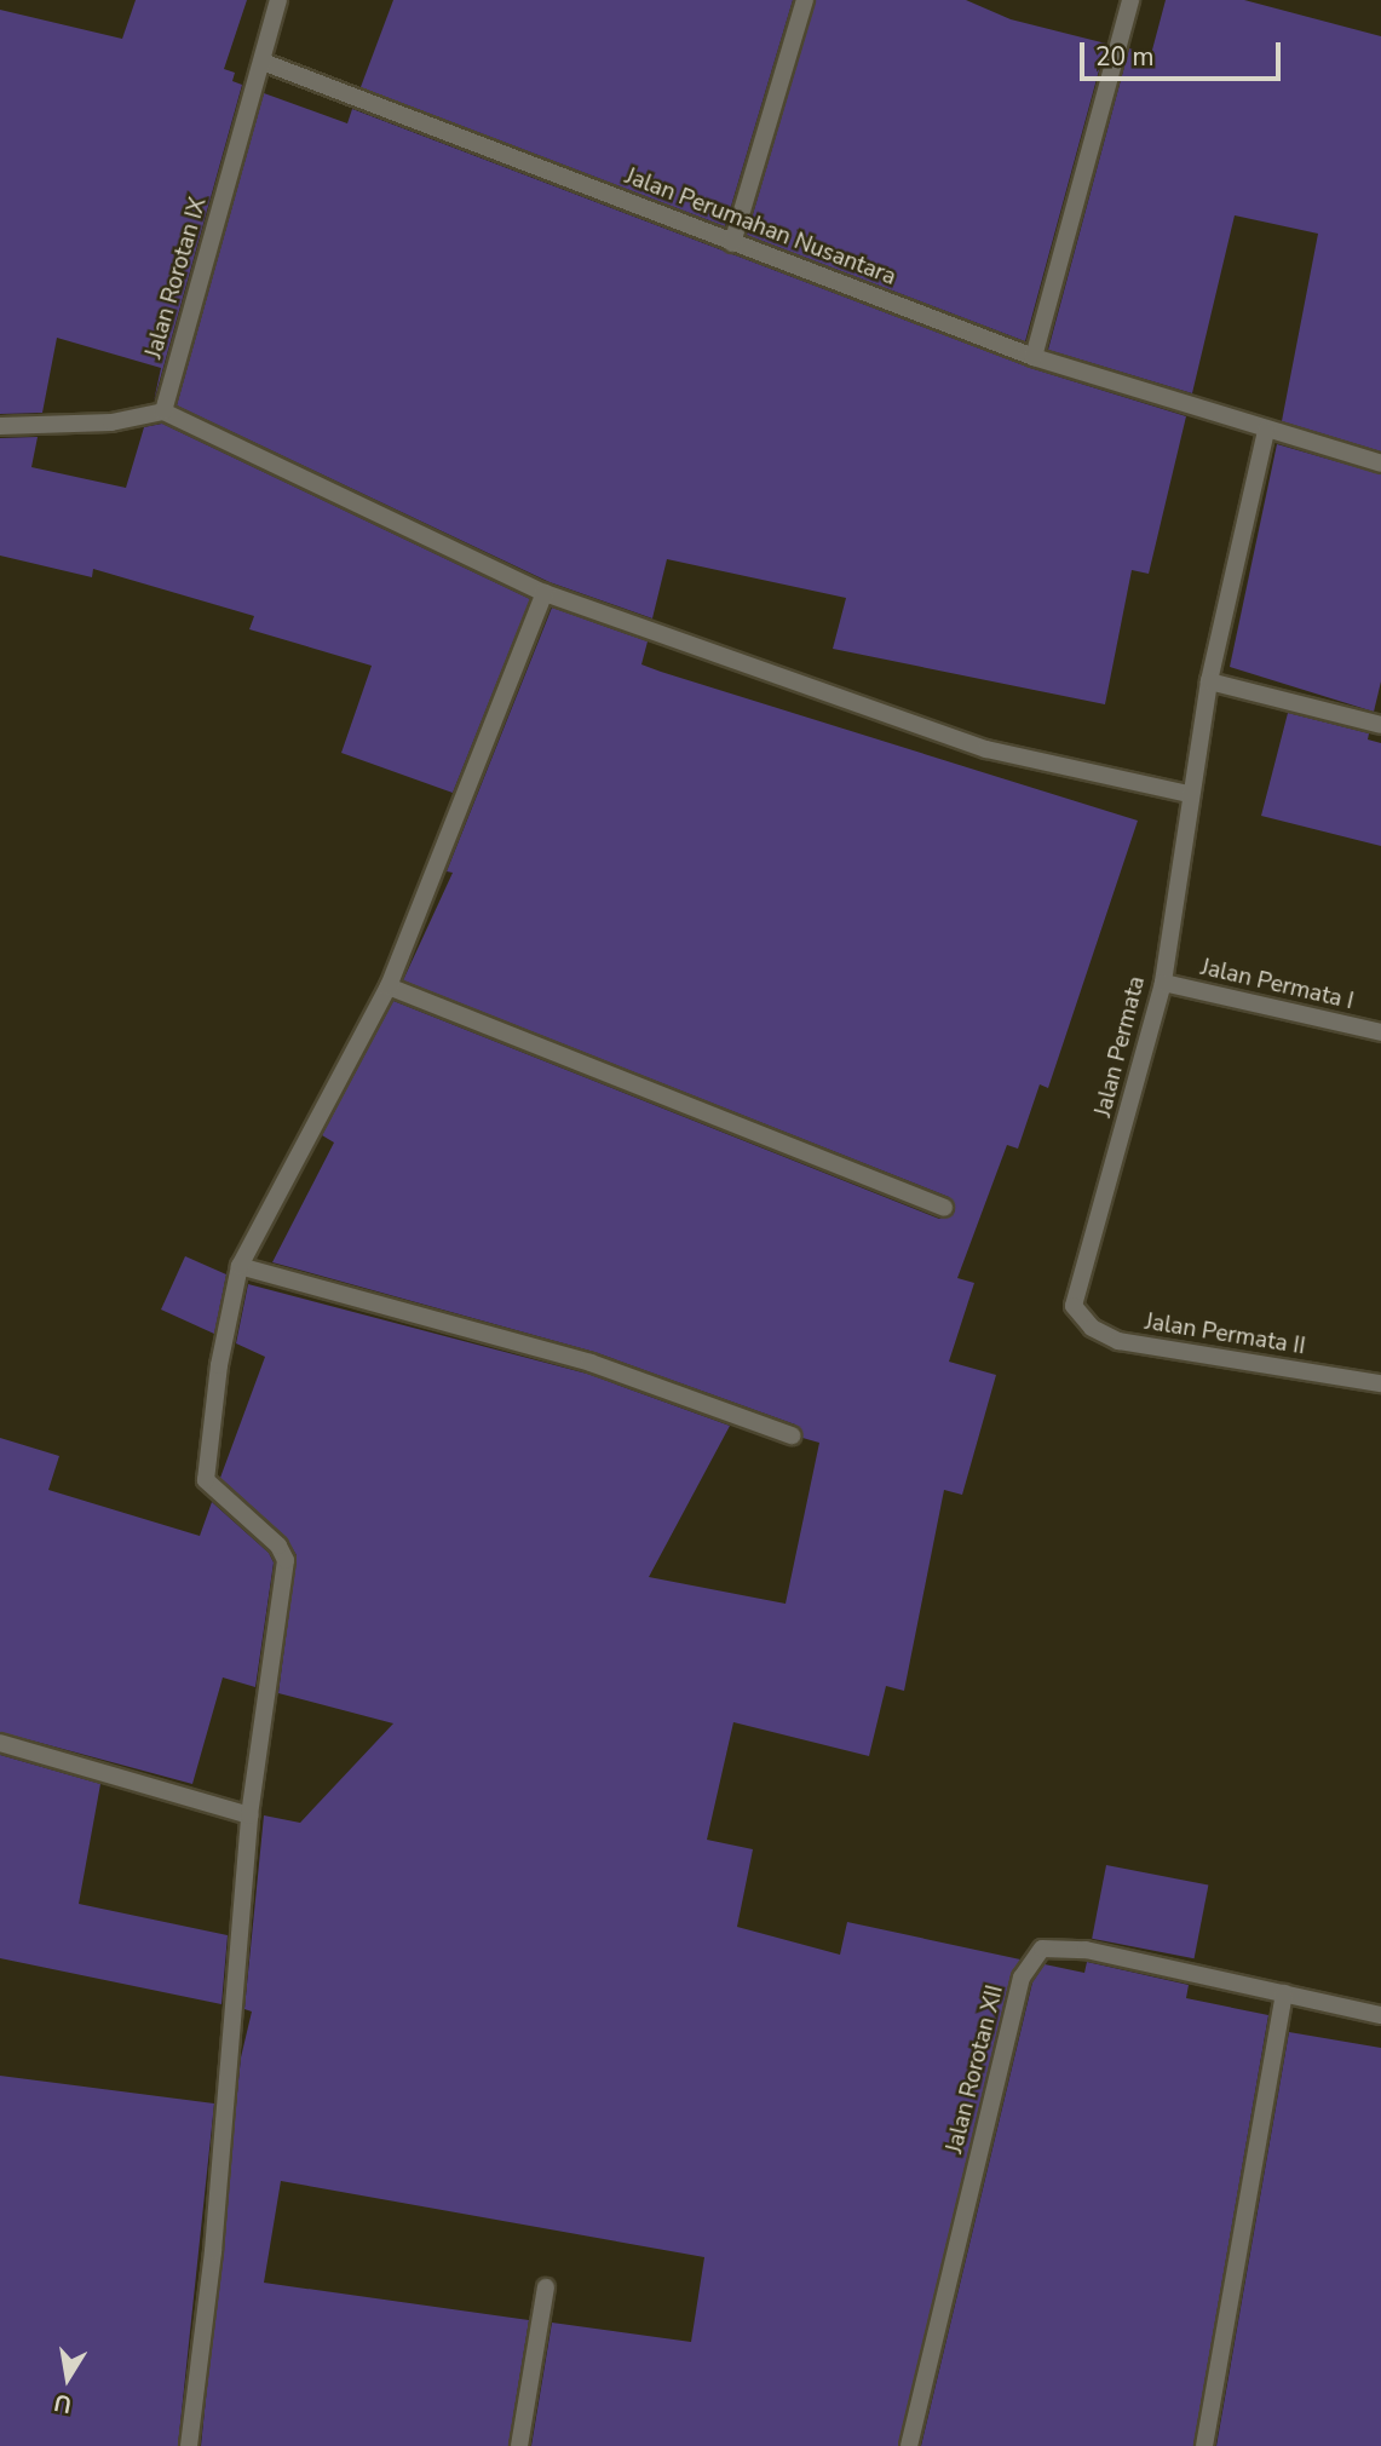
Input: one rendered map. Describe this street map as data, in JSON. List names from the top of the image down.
{
  "streets": {
    "street": [
      "Jalan Perumahan Nusantara",
      "Jalan Rorotan IX",
      "Jalan Permata I",
      "Jalan Permata",
      "Jalan Permata II",
      "Jalan Rorotan XII"
    ]
  },
  "crossings": [
    ["Jalan Perumahan Nusantara", "Jalan Rorotan IX"],
    ["Jalan Permata I", "Jalan Permata"],
    ["Jalan Permata", "Jalan Permata II"]
  ],
  "scale_bar": "20 m",
  "north": "bottom"
}
